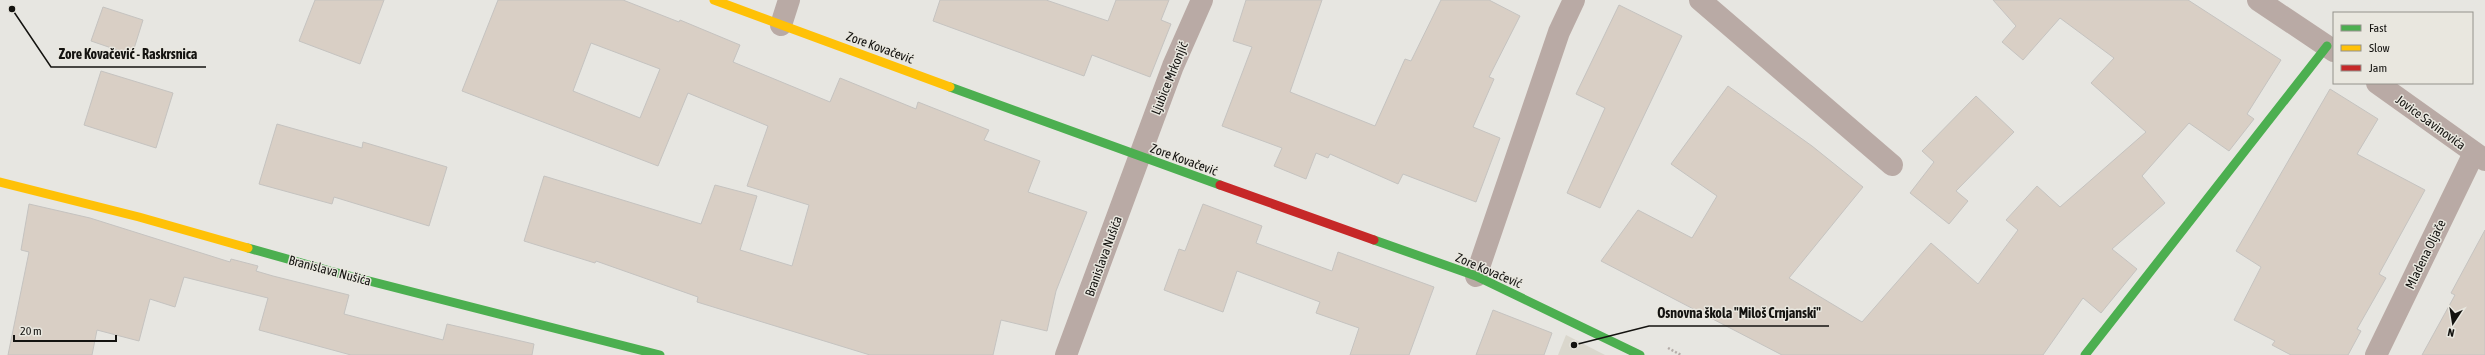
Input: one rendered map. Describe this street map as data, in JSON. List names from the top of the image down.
{
  "streets": {
    "street": [
      "Zore Kovačević",
      "Ljubice Mrkonjić",
      "Jovice Savinovića",
      "Mladena Oljače",
      "Branislava Nušića"
    ]
  },
  "crossings": [
    ["Zore Kovačević", "Ljubice Mrkonjić"],
    ["Zore Kovačević", "Branislava Nušića"],
    ["Ljubice Mrkonjić", "Branislava Nušića"],
    ["Jovice Savinovića", "Mladena Oljače"]
  ],
  "places": ["Zore Kovačević - Raskrsnica", "Osnovna škola \"Miloš Crnjanski\""],
  "legend": ["Fast", "Slow", "Jam"],
  "scale_bar": "20 m",
  "north": "bottom"
}
